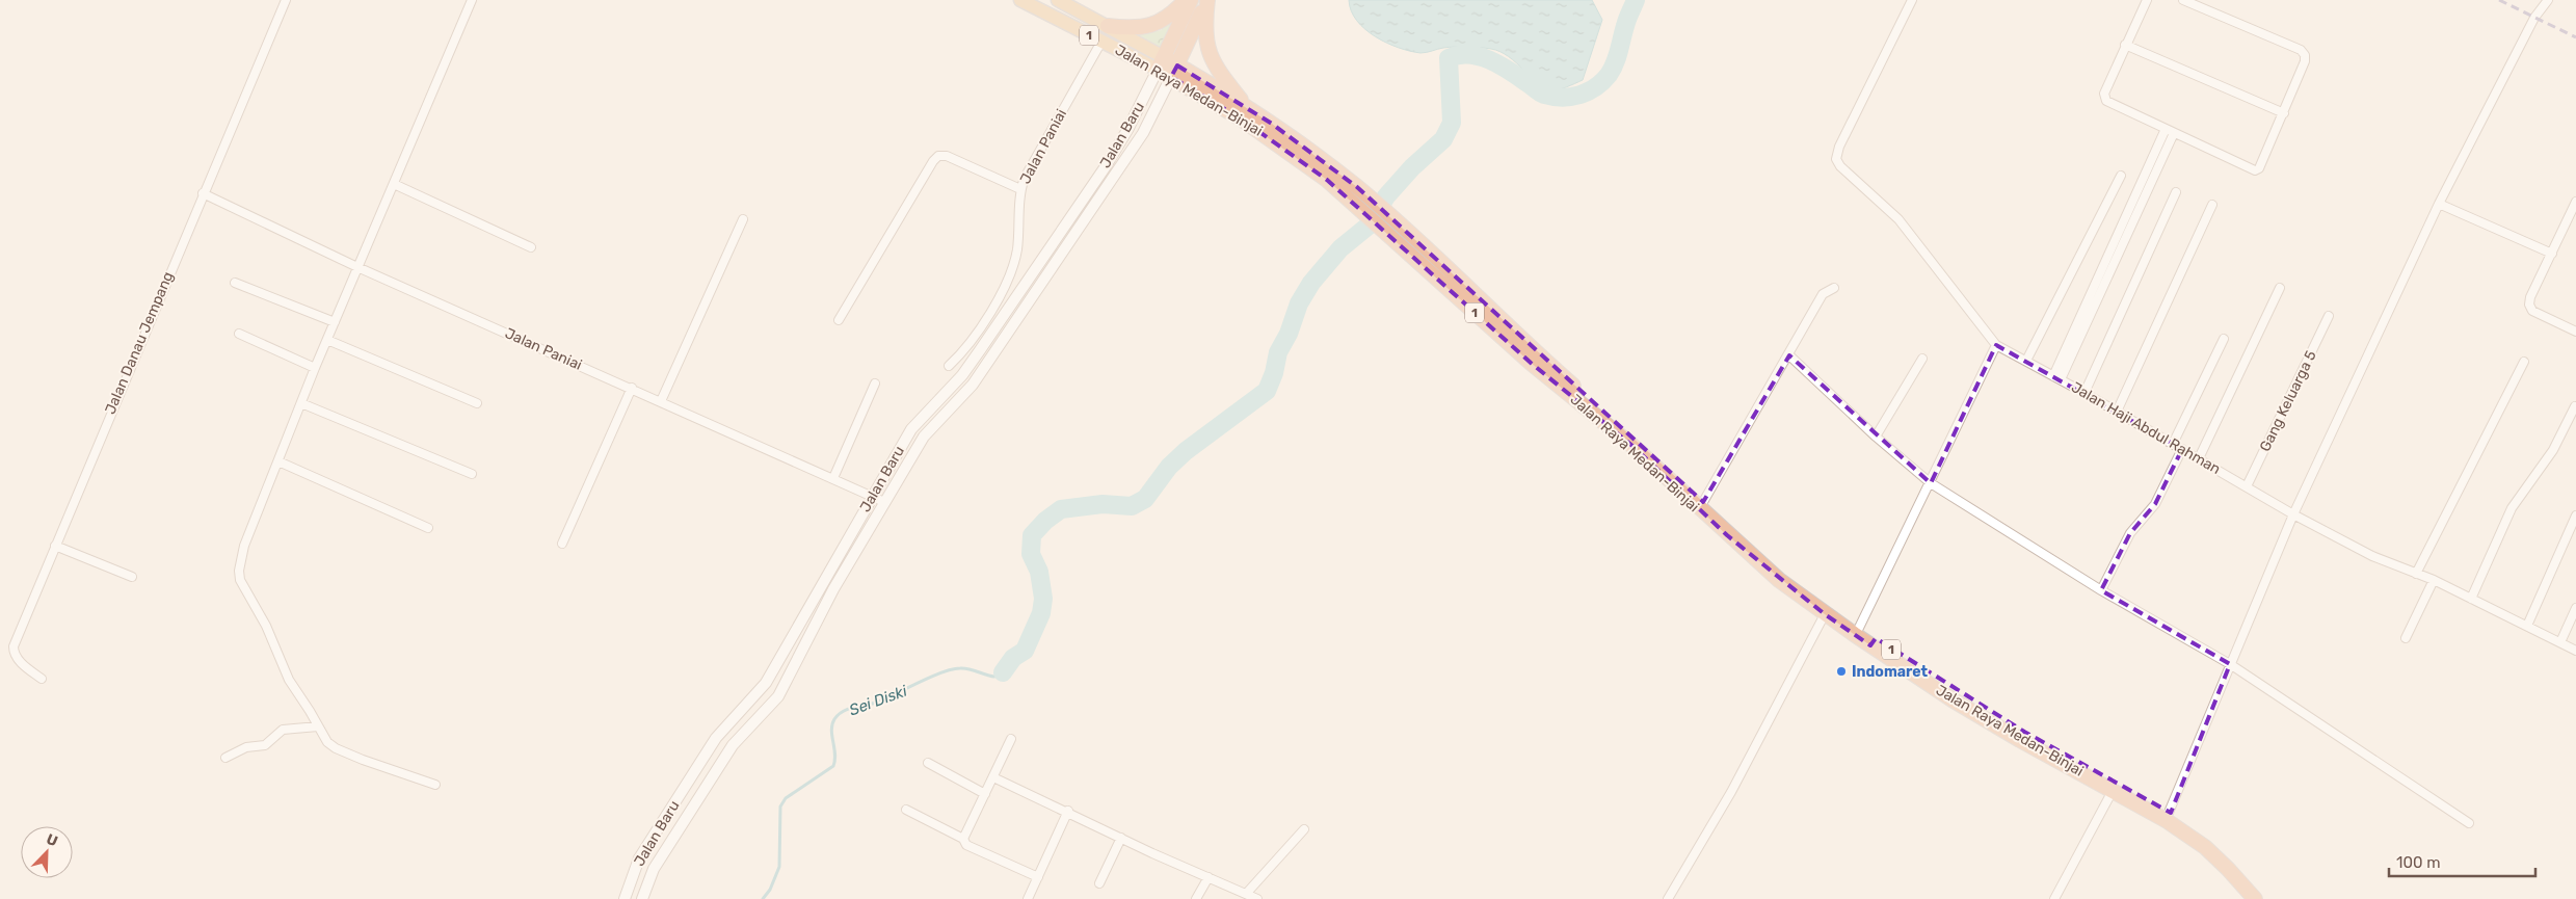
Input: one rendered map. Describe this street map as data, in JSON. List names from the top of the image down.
{
  "streets": {
    "highway": ["1", "Jalan Raya Medan-Binjai"],
    "street": [
      "Jalan Baru",
      "Jalan Paniai",
      "Jalan Danau Jempang",
      "Gang Keluarga 5",
      "Jalan Haji Abdul Rahman"
    ]
  },
  "crossings": [
    ["Jalan Raya Medan-Binjai", "Jalan Baru"],
    ["Jalan Raya Medan-Binjai", "Jalan Paniai"],
    ["Jalan Baru", "Jalan Paniai"],
    ["Jalan Paniai", "Jalan Danau Jempang"],
    ["Gang Keluarga 5", "Jalan Haji Abdul Rahman"]
  ],
  "water": ["Sei Diski"],
  "places": ["Indomaret"],
  "scale_bar": "100 m",
  "north": "top right"
}
